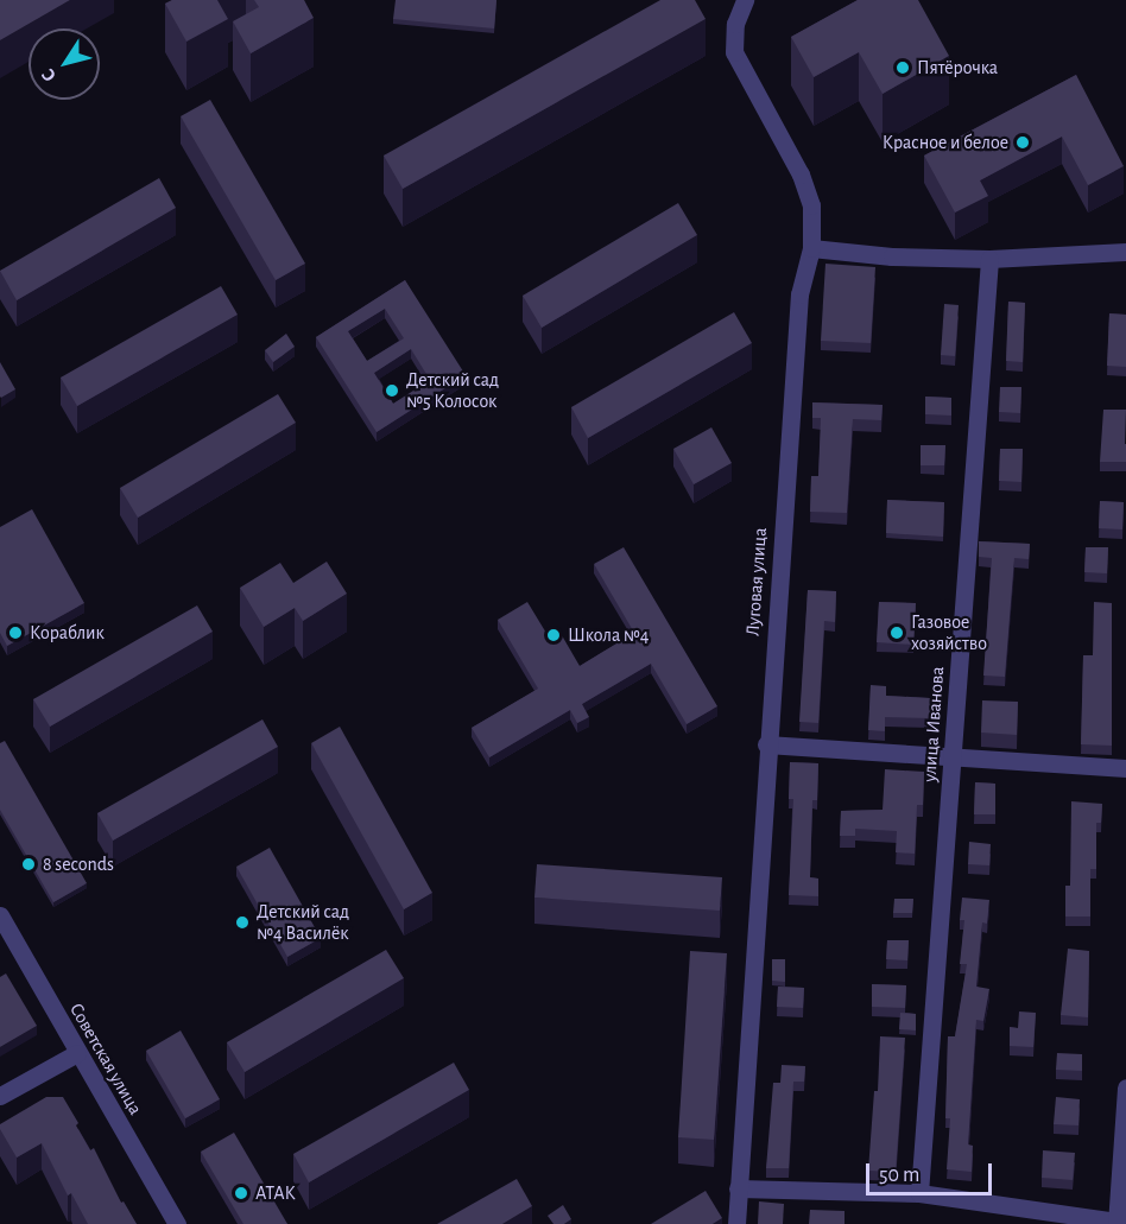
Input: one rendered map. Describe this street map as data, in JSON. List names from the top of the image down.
{
  "streets": {
    "street": ["Луговая улица", "улица Иванова", "Советская улица"]
  },
  "places": [
    "Пятёрочка",
    "Красное и белое",
    "Детский сад №5 Колосок",
    "Кораблик",
    "Газовое хозяйство",
    "Школа №4",
    "8 seconds",
    "Детский сад №4 Василёк",
    "АТАК"
  ],
  "scale_bar": "50 m",
  "north": "bottom left"
}
